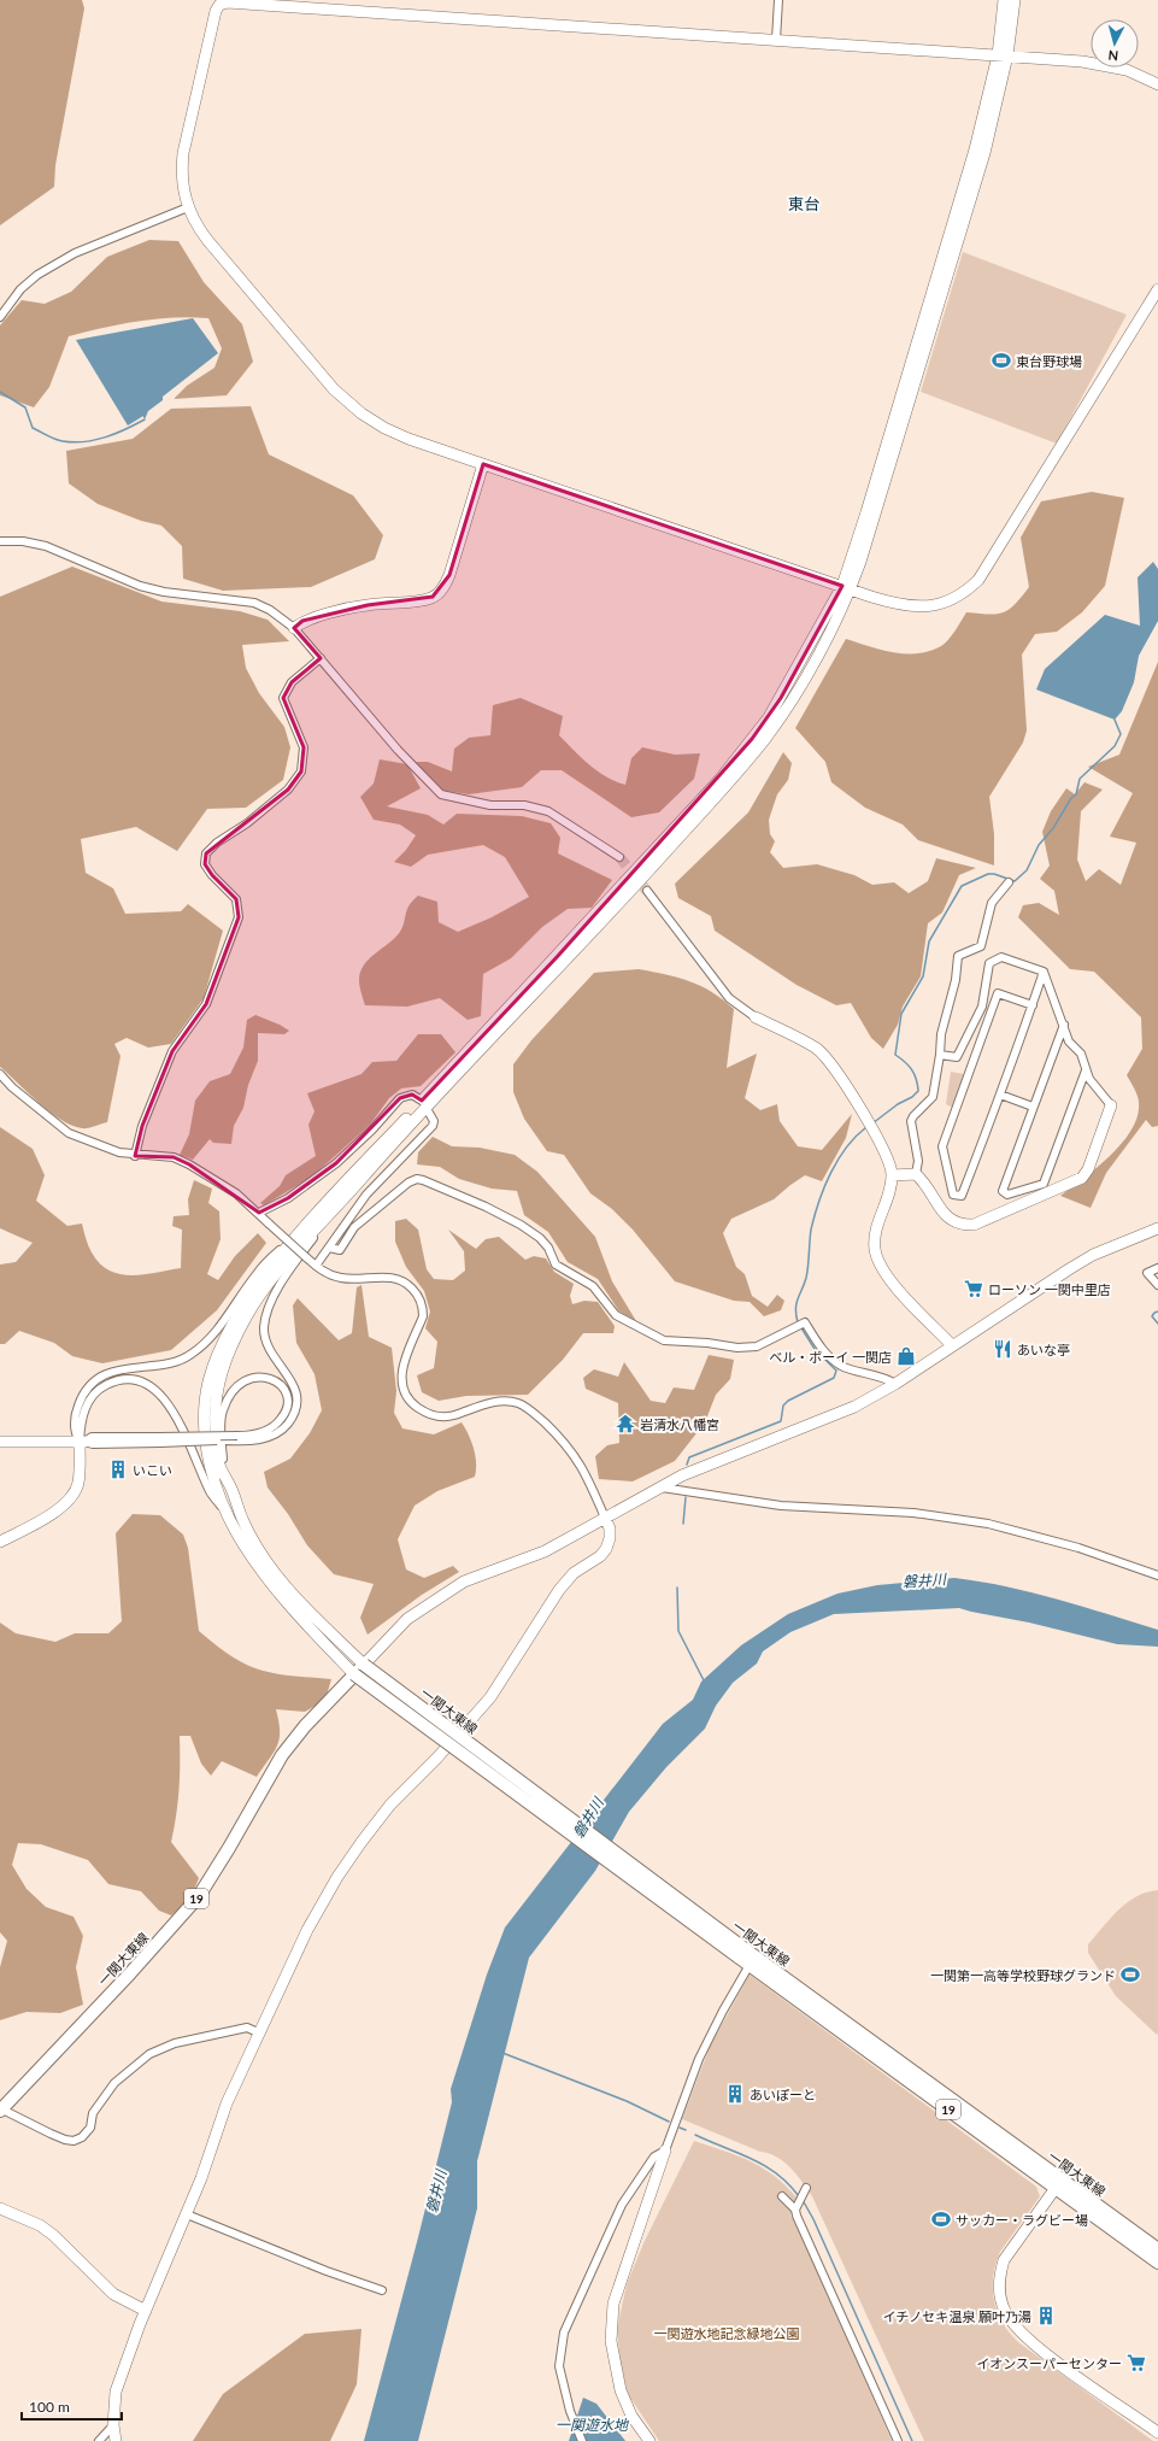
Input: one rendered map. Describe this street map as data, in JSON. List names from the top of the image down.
{
  "streets": {
    "main road": ["一関大東線", "19"]
  },
  "districts": ["東台"],
  "water": ["磐井川", "一関遊水地"],
  "parks": ["一関遊水地記念緑地公園"],
  "places": {
    "sports": ["東台野球場", "一関第一高等学校野球グランド", "サッカー・ラグビー場"],
    "supermarket": ["ローソン 一関中里店", "イオンスーパーセンター"],
    "restaurant": ["あいな亭"],
    "shop": ["ベル・ボーイ 一関店"],
    "temple": ["岩清水八幡宮"],
    "building": ["いこい", "あいぽーと", "イチノセキ温泉 願叶乃湯"]
  },
  "scale_bar": "100 m",
  "north": "bottom"
}
